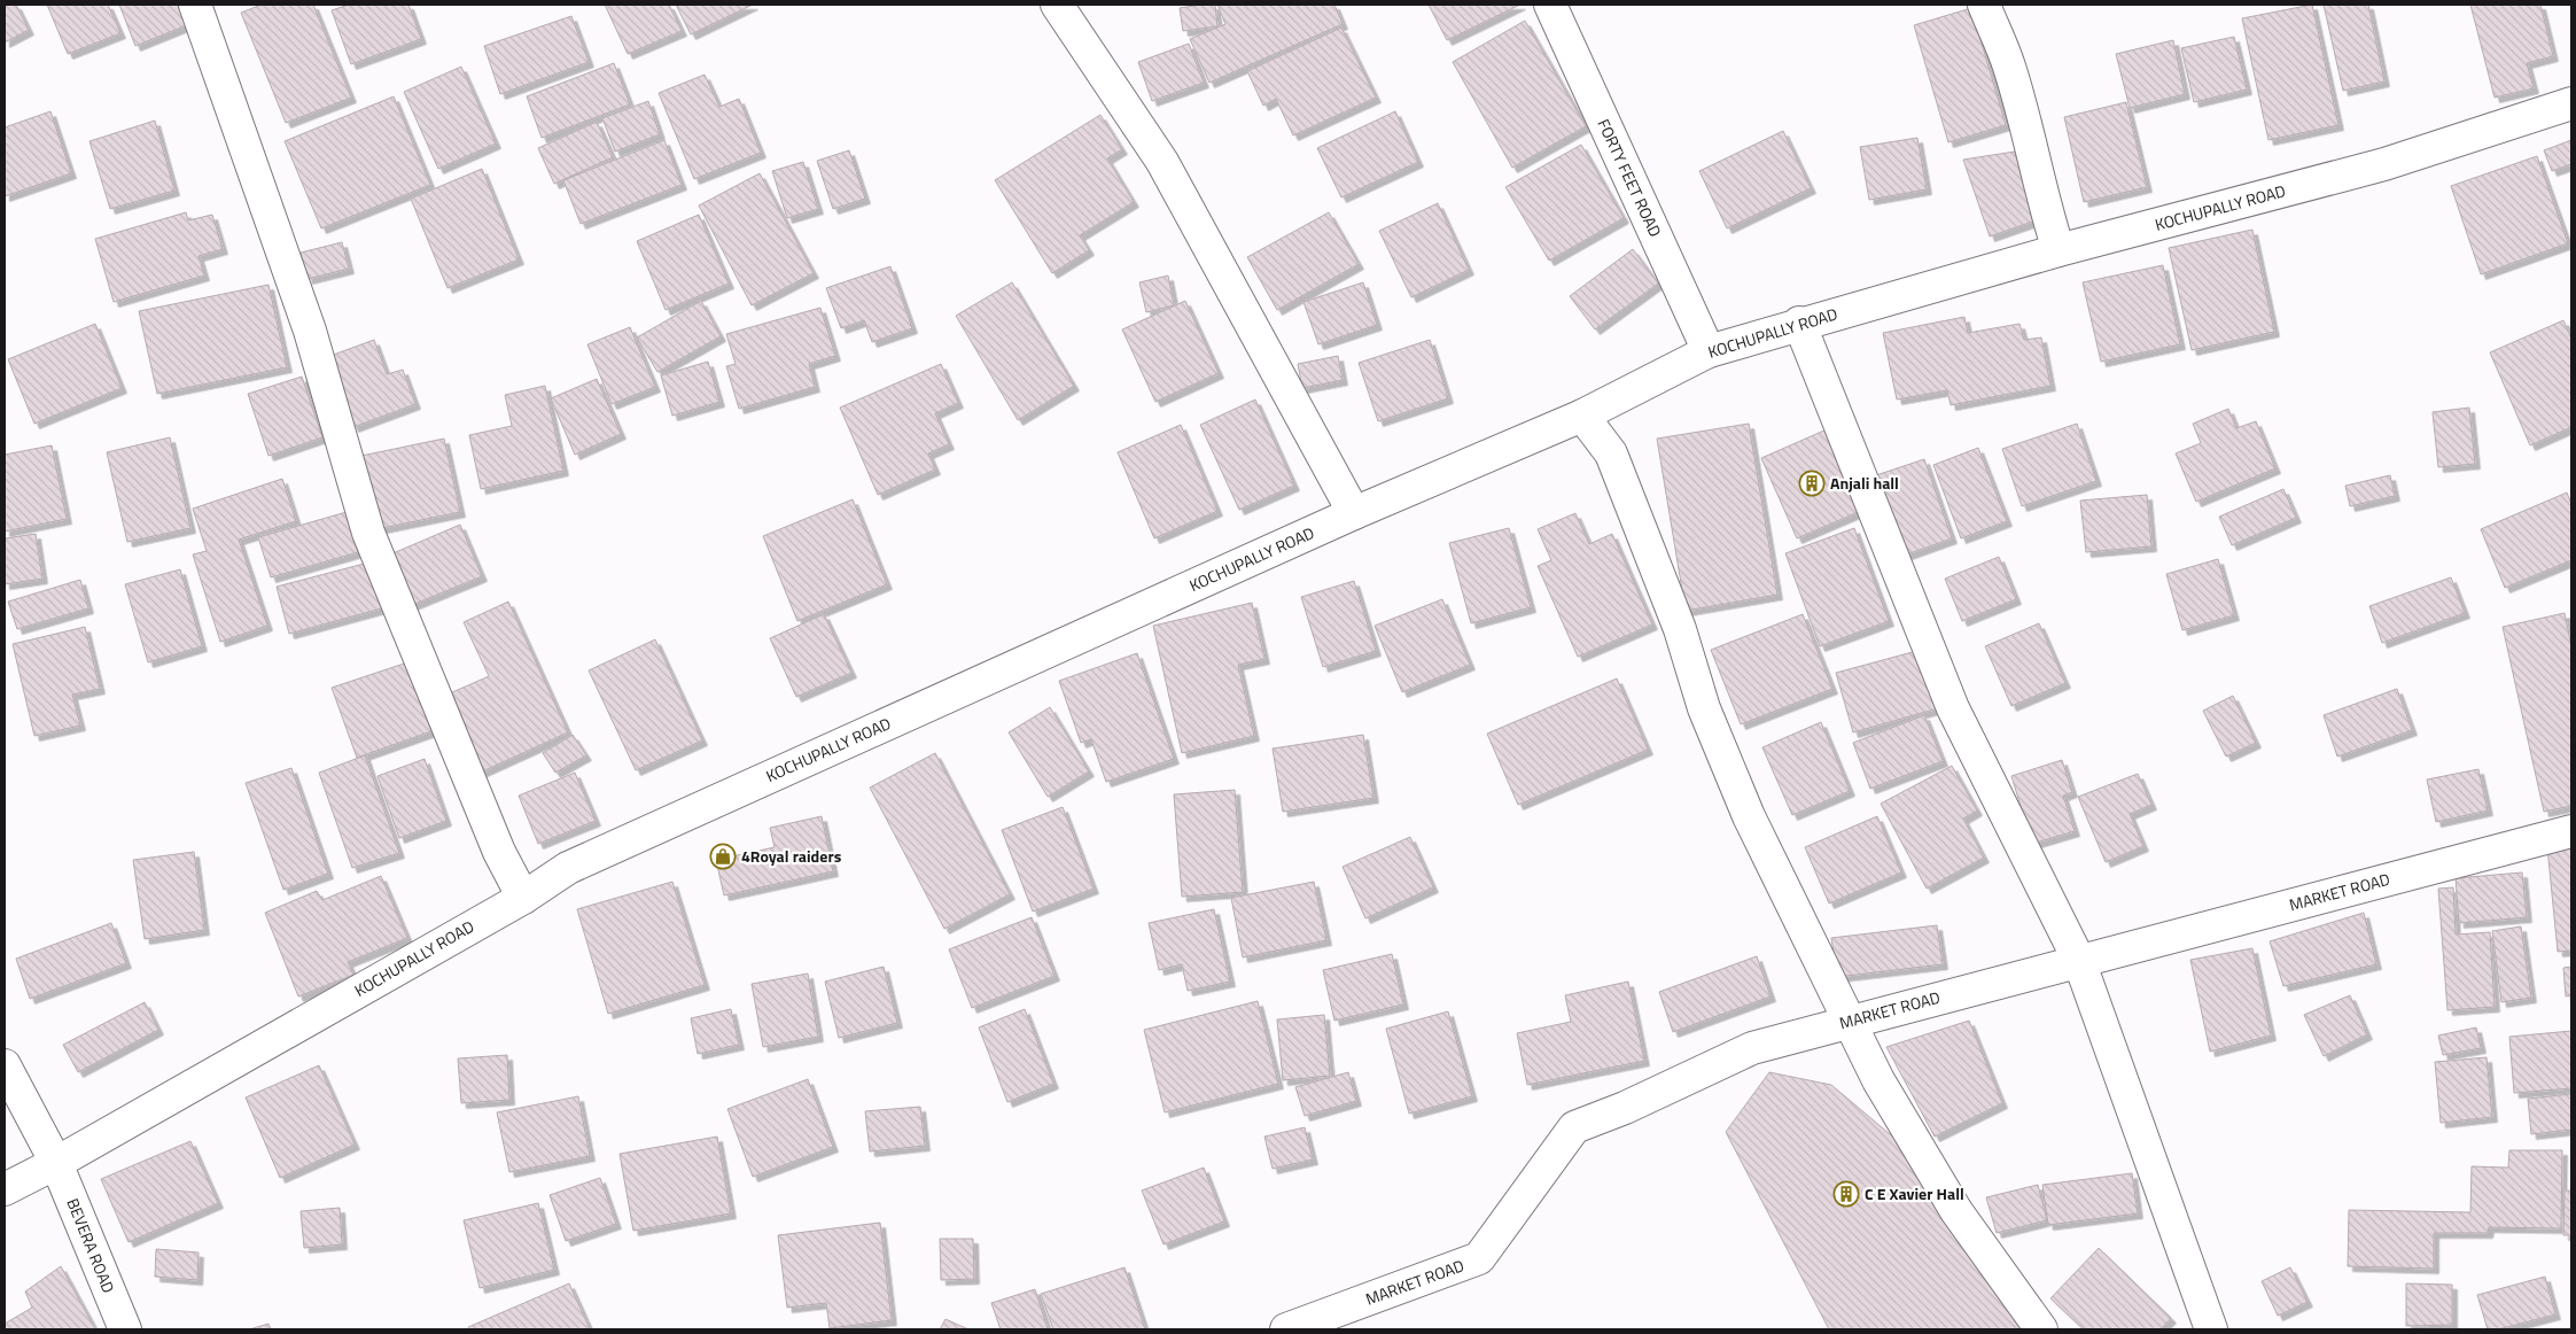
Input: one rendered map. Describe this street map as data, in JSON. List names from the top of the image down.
{
  "streets": {
    "street": [
      "FORTY FEET ROAD",
      "KOCHUPALLY ROAD",
      "MARKET ROAD",
      "BEVERA ROAD"
    ]
  },
  "crossings": [
    ["FORTY FEET ROAD", "KOCHUPALLY ROAD"],
    ["KOCHUPALLY ROAD", "BEVERA ROAD"]
  ],
  "places": {
    "building": ["Anjali hall", "C E Xavier Hall"],
    "shop": ["4Royal raiders"]
  }
}
